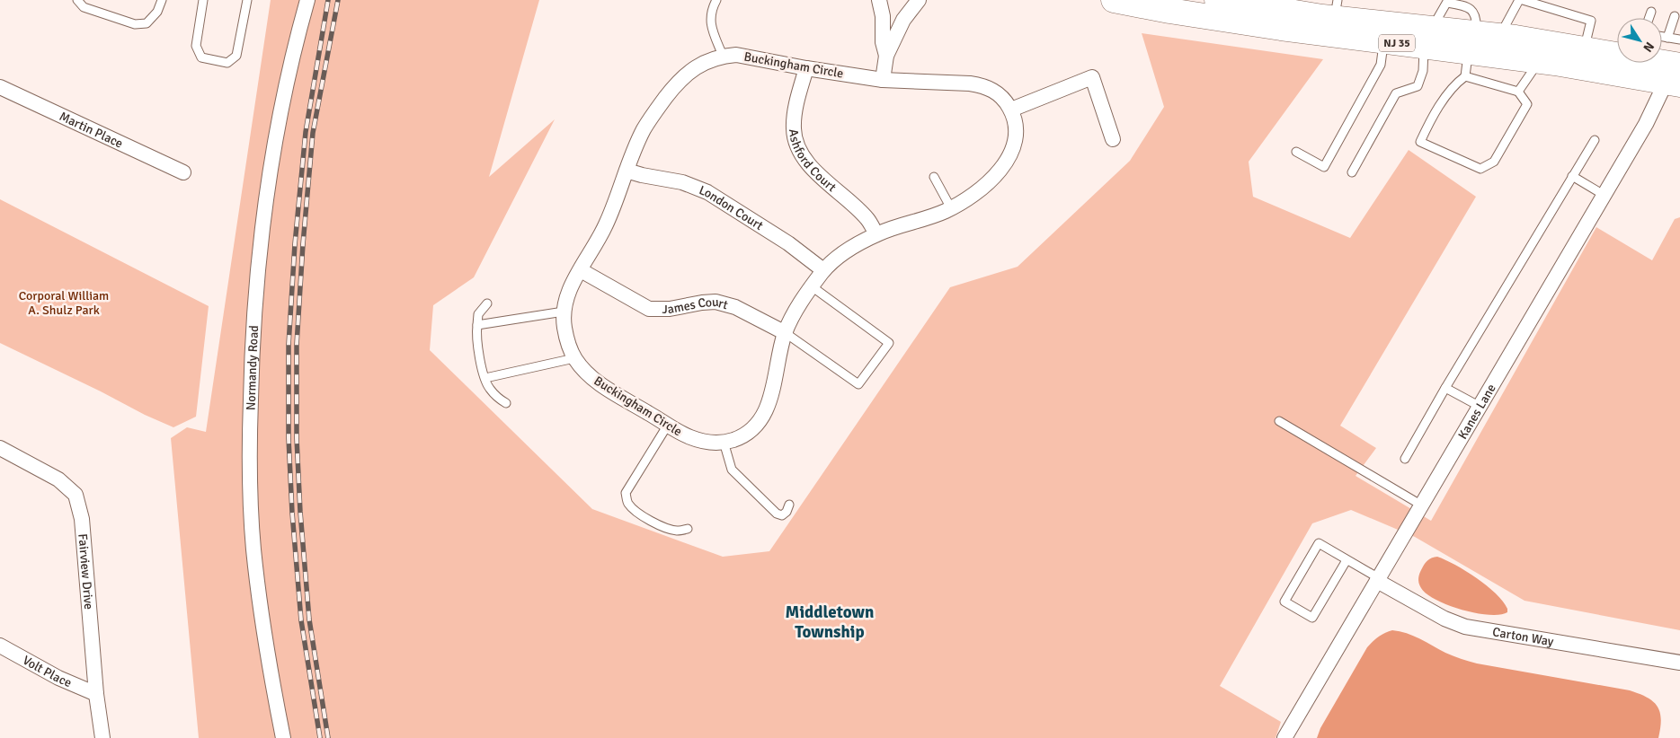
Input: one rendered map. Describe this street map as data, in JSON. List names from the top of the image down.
{
  "streets": {
    "highway": ["NJ 35"],
    "street": [
      "Buckingham Circle",
      "Martin Place",
      "Ashford Court",
      "London Court",
      "James Court",
      "Normandy Road",
      "Kanes Lane",
      "Fairview Drive",
      "Carton Way",
      "Volt Place"
    ]
  },
  "crossings": [
    ["NJ 35", "Kanes Lane"],
    ["Buckingham Circle", "Ashford Court"],
    ["Buckingham Circle", "London Court"],
    ["Buckingham Circle", "James Court"],
    ["Kanes Lane", "Carton Way"],
    ["Fairview Drive", "Volt Place"]
  ],
  "districts": ["Middletown Township"],
  "parks": ["Corporal William A. Shulz Park"],
  "north": "bottom right"
}
